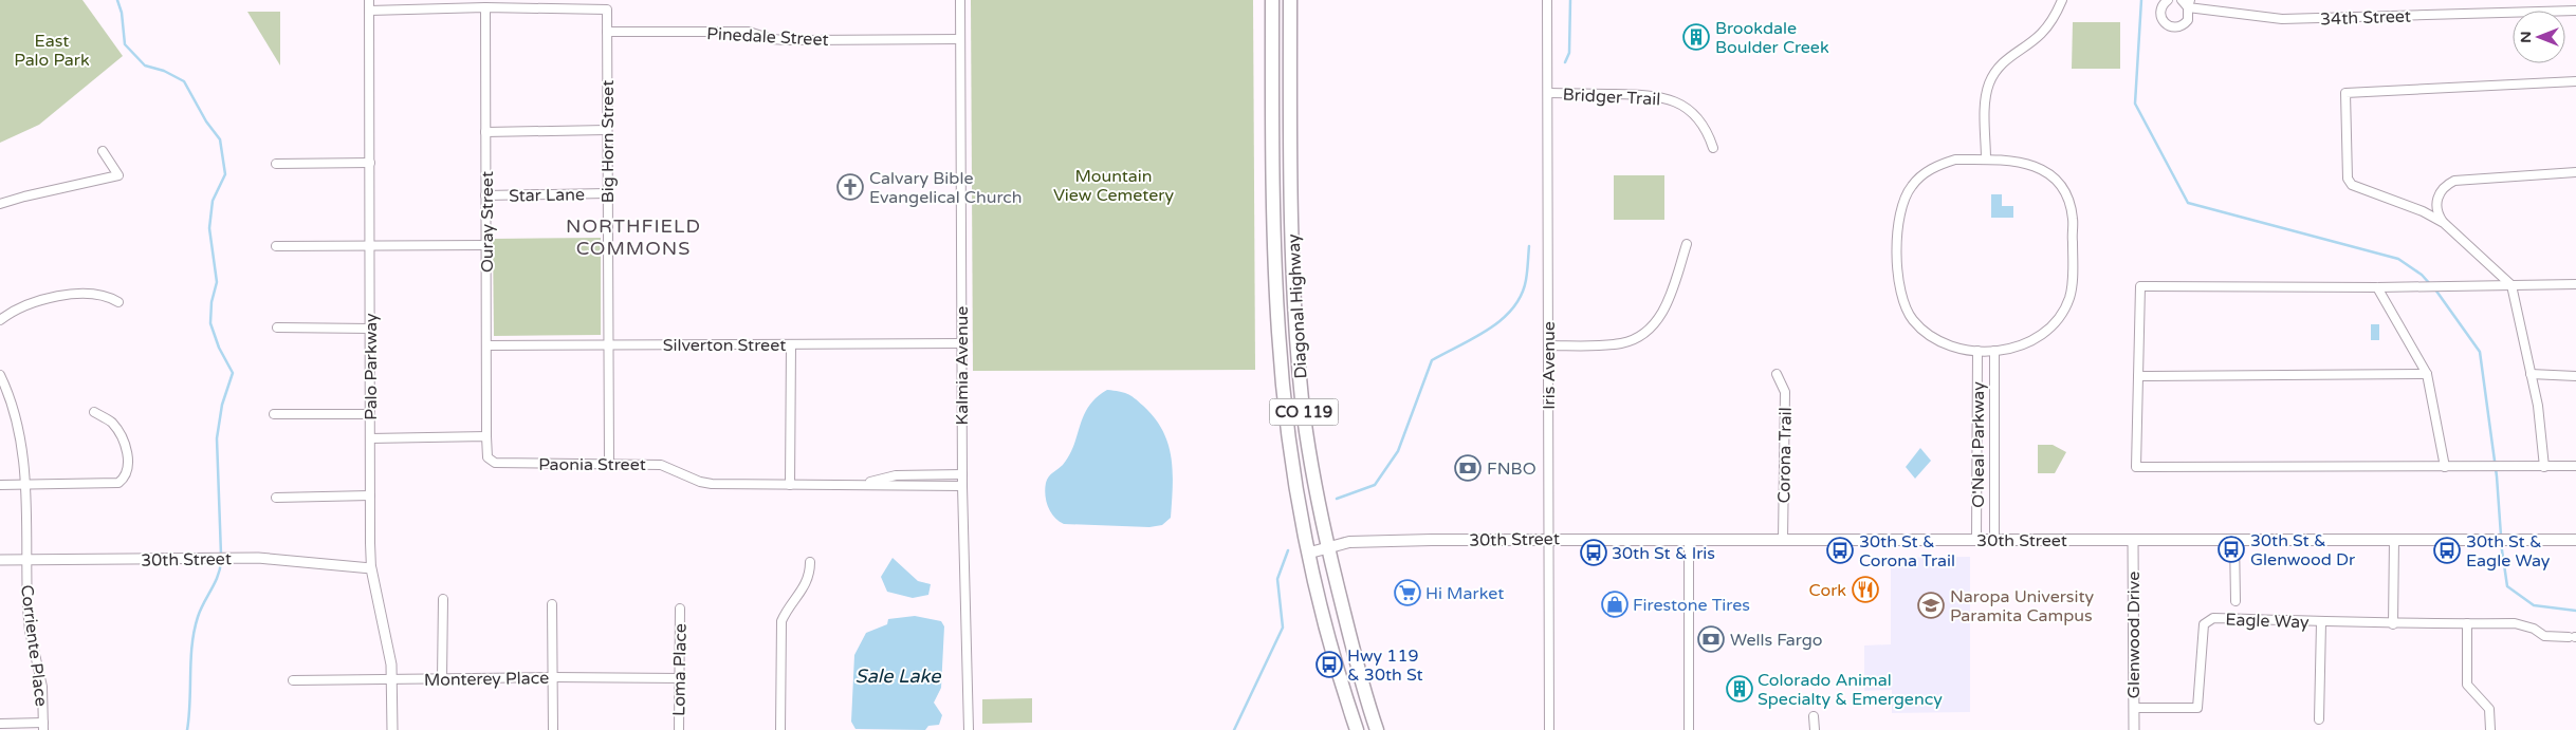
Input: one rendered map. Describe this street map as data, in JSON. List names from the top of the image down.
{
  "streets": {
    "highway": ["Diagonal Highway", "CO 119"],
    "main road": ["30th Street"],
    "street": [
      "34th Street",
      "Pinedale Street",
      "Bridger Trail",
      "Big Horn Street",
      "Star Lane",
      "Ouray Street",
      "Silverton Street",
      "Kalmia Avenue",
      "Iris Avenue",
      "Palo Parkway",
      "O'Neal Parkway",
      "Corona Trail",
      "Paonia Street",
      "Eagle Way",
      "Glenwood Drive",
      "Corriente Place",
      "Loma Place",
      "Monterey Place"
    ]
  },
  "crossings": [
    ["Pinedale Street", "Big Horn Street"],
    ["Pinedale Street", "Kalmia Avenue"],
    ["Bridger Trail", "Iris Avenue"],
    ["Big Horn Street", "Star Lane"],
    ["Big Horn Street", "Ouray Street"],
    ["Big Horn Street", "Silverton Street"],
    ["Big Horn Street", "Paonia Street"],
    ["Star Lane", "Ouray Street"],
    ["Ouray Street", "Silverton Street"],
    ["Ouray Street", "Paonia Street"],
    ["Diagonal Highway", "30th Street"],
    ["Silverton Street", "Kalmia Avenue"],
    ["Kalmia Avenue", "Paonia Street"],
    ["Iris Avenue", "30th Street"],
    ["Palo Parkway", "30th Street"],
    ["Palo Parkway", "Monterey Place"],
    ["O'Neal Parkway", "30th Street"],
    ["Corona Trail", "30th Street"],
    ["30th Street", "Glenwood Drive"],
    ["30th Street", "Corriente Place"],
    ["Eagle Way", "Glenwood Drive"],
    ["Loma Place", "Monterey Place"]
  ],
  "districts": ["NORTHFIELD COMMONS"],
  "water": ["Sale Lake"],
  "parks": ["East Palo Park", "Mountain View Cemetery"],
  "places": {
    "building": ["Brookdale Boulder Creek", "Colorado Animal Specialty & Emergency"],
    "church": ["Calvary Bible Evangelical Church"],
    "bank": ["FNBO", "Wells Fargo"],
    "bus stop": [
      "30th St & Glenwood Dr",
      "30th St & Corona Trail",
      "30th St & Eagle Way",
      "30th St & Iris",
      "Hwy 119 & 30th St"
    ],
    "restaurant": ["Cork"],
    "supermarket": ["Hi Market"],
    "shop": ["Firestone Tires"],
    "school or university": ["Naropa University Paramita Campus"]
  },
  "north": "left"
}
